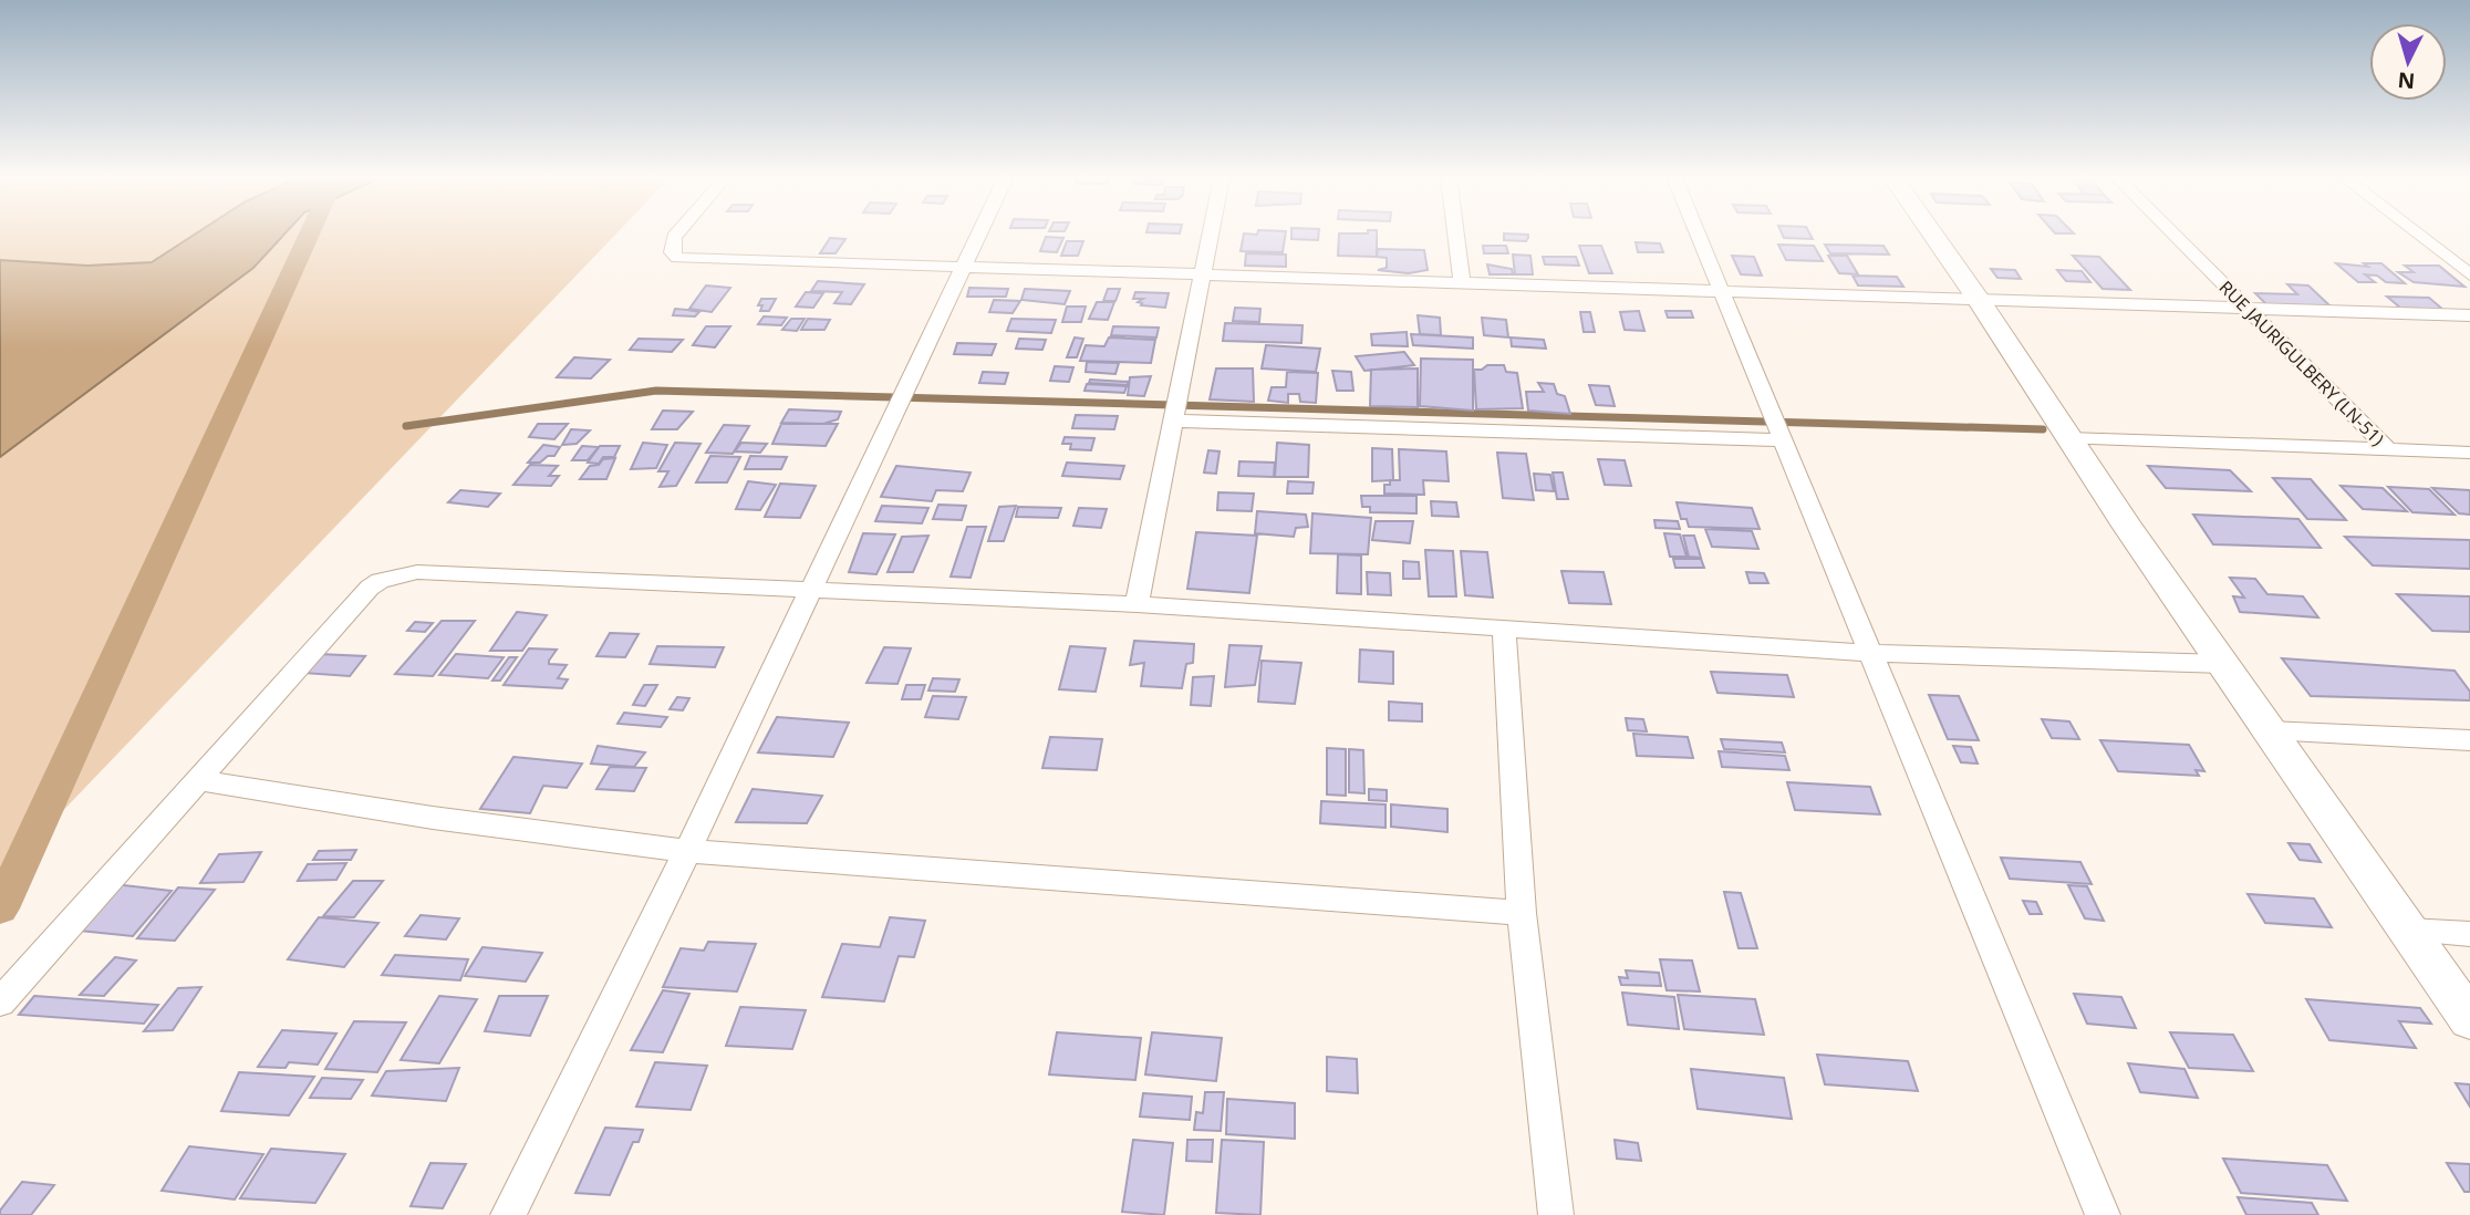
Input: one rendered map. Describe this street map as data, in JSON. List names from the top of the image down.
{
  "streets": {
    "street": ["RUE JAURIGULBERY (LN-51)"]
  },
  "north": "bottom"
}
